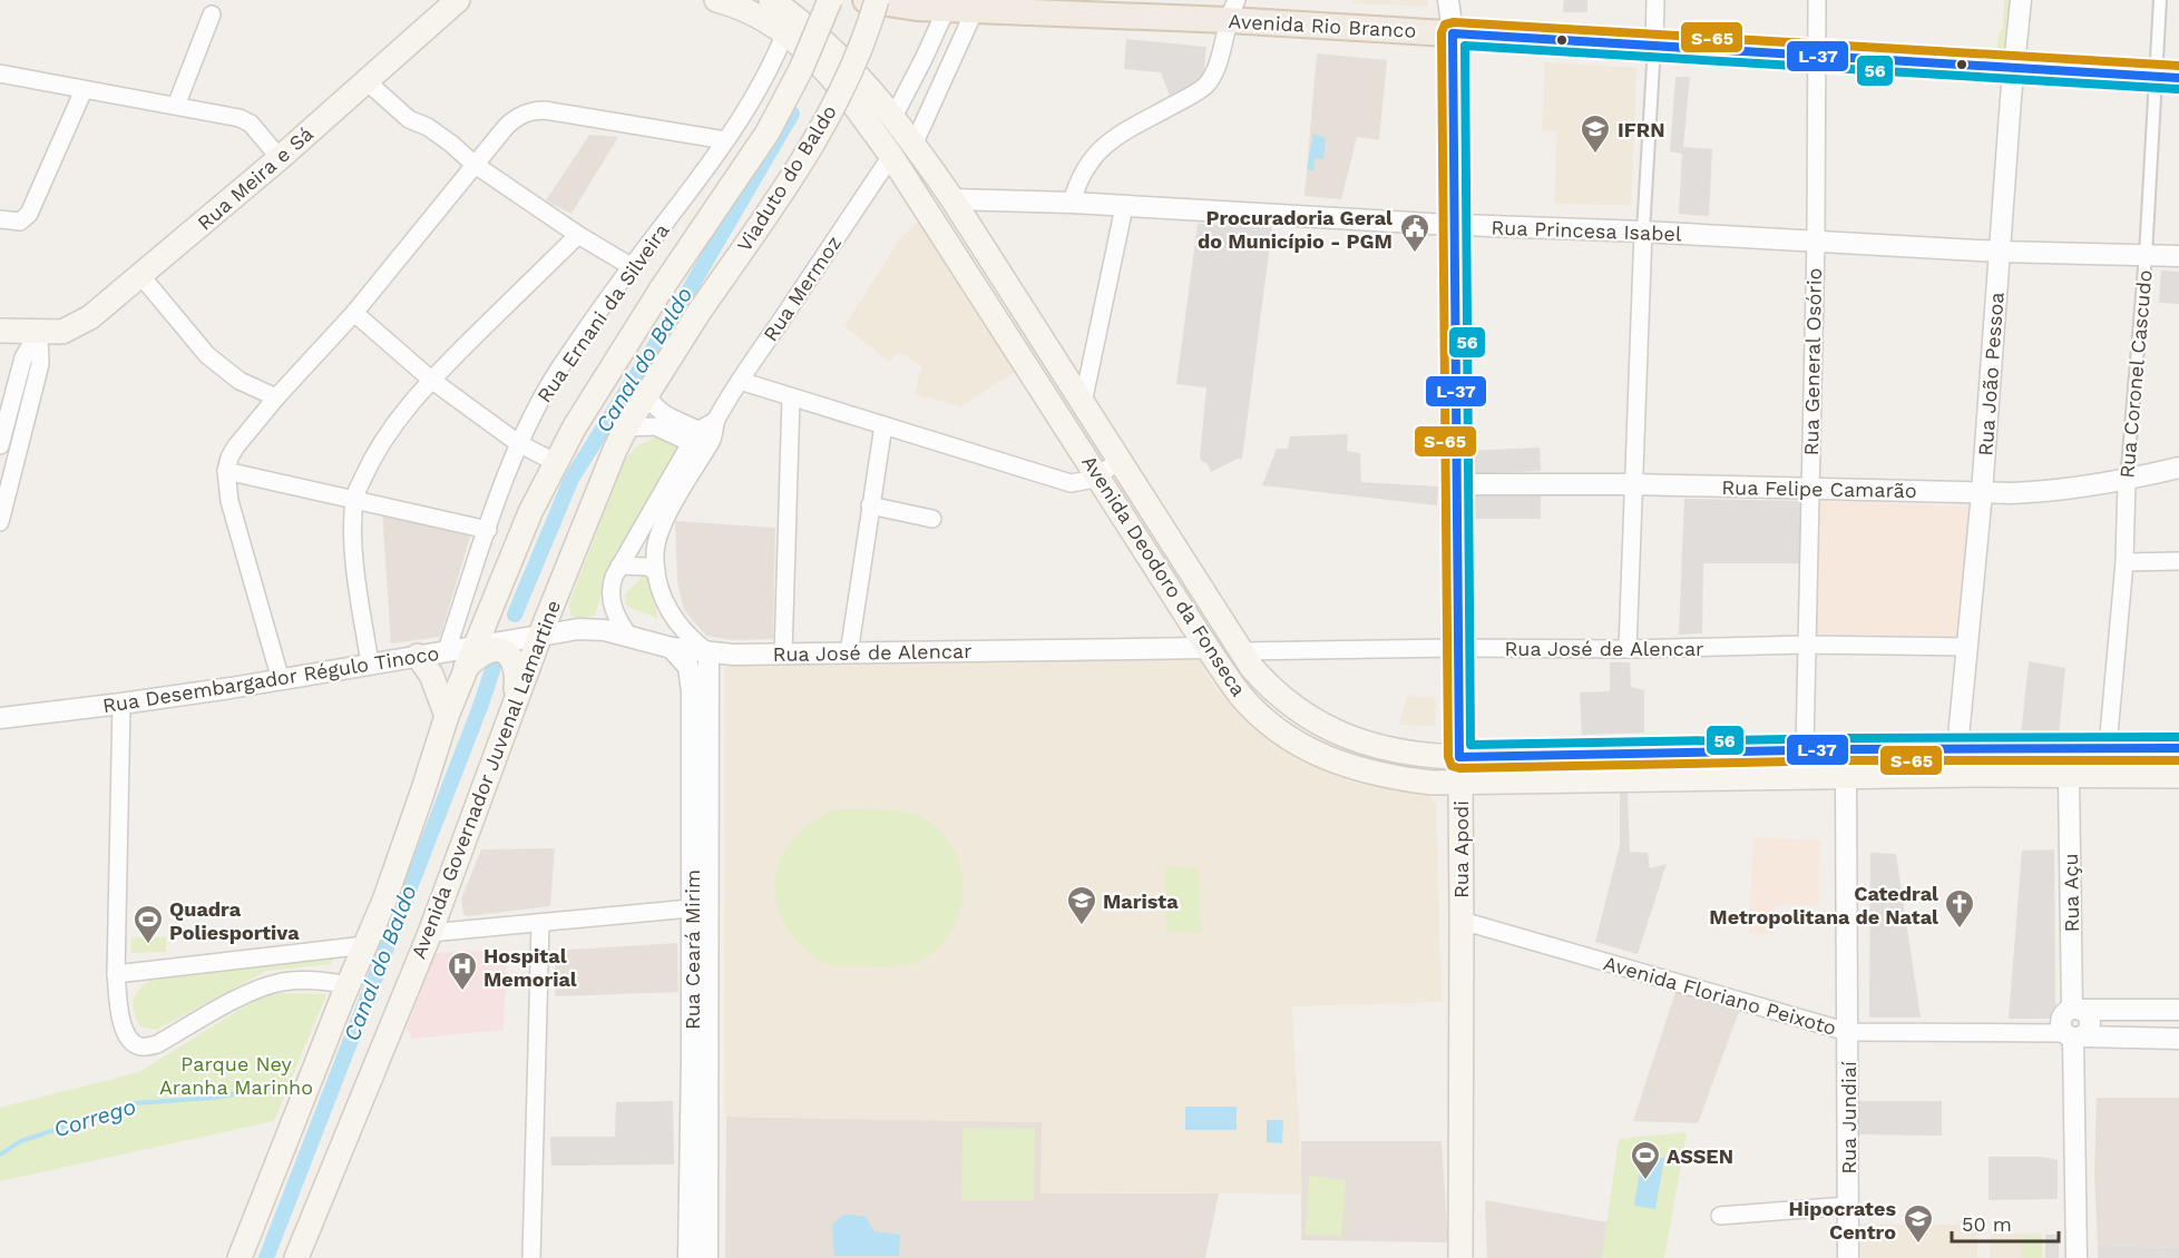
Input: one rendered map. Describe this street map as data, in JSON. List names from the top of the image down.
{
  "streets": {
    "main road": [
      "Avenida Rio Branco",
      "Rua Meira e Sá",
      "Viaduto do Baldo",
      "Avenida Deodoro da Fonseca",
      "Avenida Governador Juvenal Lamartine",
      "Rua Apodi"
    ],
    "street": [
      "Rua Princesa Isabel",
      "Rua Mermoz",
      "Rua Ernani da Silveira",
      "Rua General Osório",
      "Rua João Pessoa",
      "Rua Coronel Cascudo",
      "Rua Felipe Camarão",
      "Rua José de Alencar",
      "Rua Desembargador Régulo Tinoco",
      "Rua Açu",
      "Rua Ceará Mirim",
      "Avenida Floriano Peixoto",
      "Rua Jundiaí"
    ]
  },
  "crossings": [
    ["Avenida Rio Branco", "Rua General Osório"],
    ["Avenida Rio Branco", "Rua João Pessoa"],
    ["Avenida Rio Branco", "Rua Coronel Cascudo"],
    ["Avenida Rio Branco", "Rua Apodi"],
    ["Viaduto do Baldo", "Avenida Governador Juvenal Lamartine"],
    ["Rua Princesa Isabel", "Rua General Osório"],
    ["Rua Princesa Isabel", "Rua João Pessoa"],
    ["Rua Princesa Isabel", "Rua Coronel Cascudo"],
    ["Rua Princesa Isabel", "Avenida Deodoro da Fonseca"],
    ["Rua Princesa Isabel", "Rua Apodi"],
    ["Rua Mermoz", "Avenida Deodoro da Fonseca"],
    ["Rua Ernani da Silveira", "Avenida Deodoro da Fonseca"],
    ["Rua Ernani da Silveira", "Rua Desembargador Régulo Tinoco"],
    ["Rua General Osório", "Rua Felipe Camarão"],
    ["Rua General Osório", "Avenida Deodoro da Fonseca"],
    ["Rua General Osório", "Rua José de Alencar"],
    ["Rua João Pessoa", "Rua Felipe Camarão"],
    ["Rua João Pessoa", "Avenida Deodoro da Fonseca"],
    ["Rua João Pessoa", "Rua José de Alencar"],
    ["Rua Coronel Cascudo", "Rua Felipe Camarão"],
    ["Rua Coronel Cascudo", "Avenida Deodoro da Fonseca"],
    ["Rua Felipe Camarão", "Rua Apodi"],
    ["Avenida Deodoro da Fonseca", "Rua José de Alencar"],
    ["Avenida Deodoro da Fonseca", "Rua Apodi"],
    ["Avenida Deodoro da Fonseca", "Rua Açu"],
    ["Avenida Deodoro da Fonseca", "Rua Jundiaí"],
    ["Rua José de Alencar", "Rua Desembargador Régulo Tinoco"],
    ["Rua José de Alencar", "Avenida Governador Juvenal Lamartine"],
    ["Rua José de Alencar", "Rua Apodi"],
    ["Rua José de Alencar", "Rua Ceará Mirim"],
    ["Rua Desembargador Régulo Tinoco", "Avenida Governador Juvenal Lamartine"],
    ["Rua Apodi", "Avenida Floriano Peixoto"],
    ["Rua Açu", "Avenida Floriano Peixoto"],
    ["Avenida Floriano Peixoto", "Rua Jundiaí"]
  ],
  "water": ["Canal do Baldo", "Corrego"],
  "parks": ["Parque Ney Aranha Marinho"],
  "places": {
    "school or university": ["IFRN", "Marista", "Hipocrates Centro"],
    "public building": ["Procuradoria Geral do Município - PGM"],
    "church": ["Catedral Metropolitana de Natal"],
    "sports": ["Quadra Poliesportiva", "ASSEN"],
    "hospital": ["Hospital Memorial"]
  },
  "lines": ["transit line S-65", "transit line L-37", "transit line 56"],
  "scale_bar": "50 m"
}
